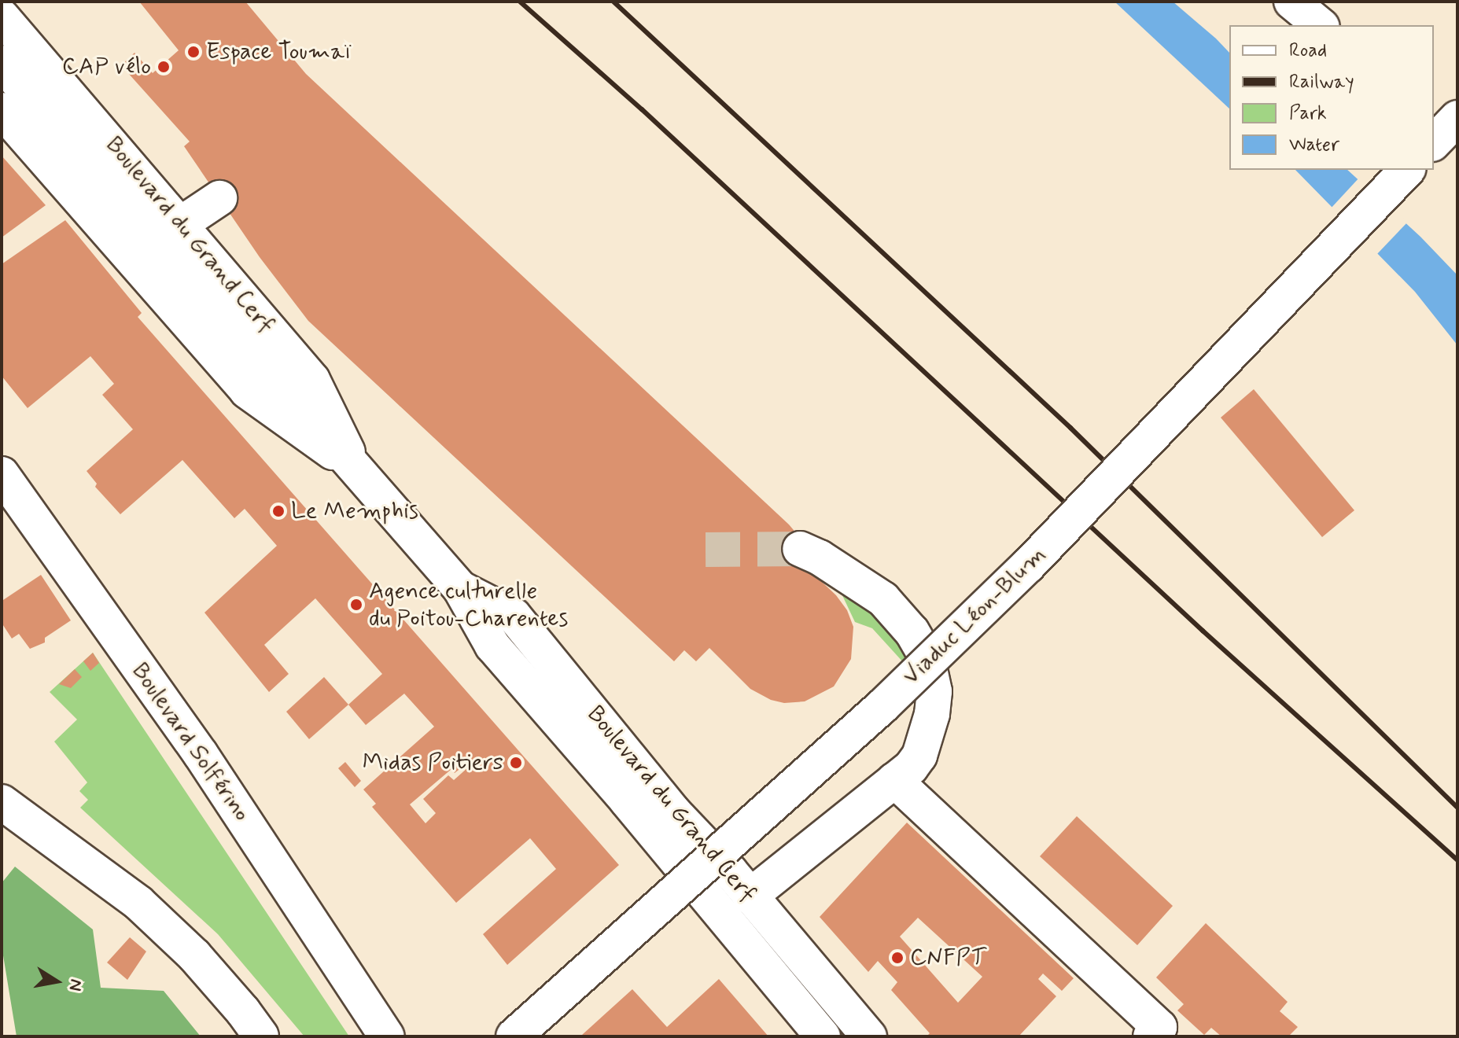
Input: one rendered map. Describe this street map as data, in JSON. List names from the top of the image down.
{
  "streets": {
    "street": ["Boulevard du Grand Cerf", "Viaduc Léon-Blum", "Boulevard Solférino"]
  },
  "places": [
    "Espace Toumaï",
    "CAP vélo",
    "Le Memphis",
    "Agence culturelle du Poitou-Charentes",
    "Midas Poitiers",
    "CNFPT"
  ],
  "legend": [
    "Road",
    "Railway",
    "Park",
    "Water"
  ],
  "north": "right"
}
